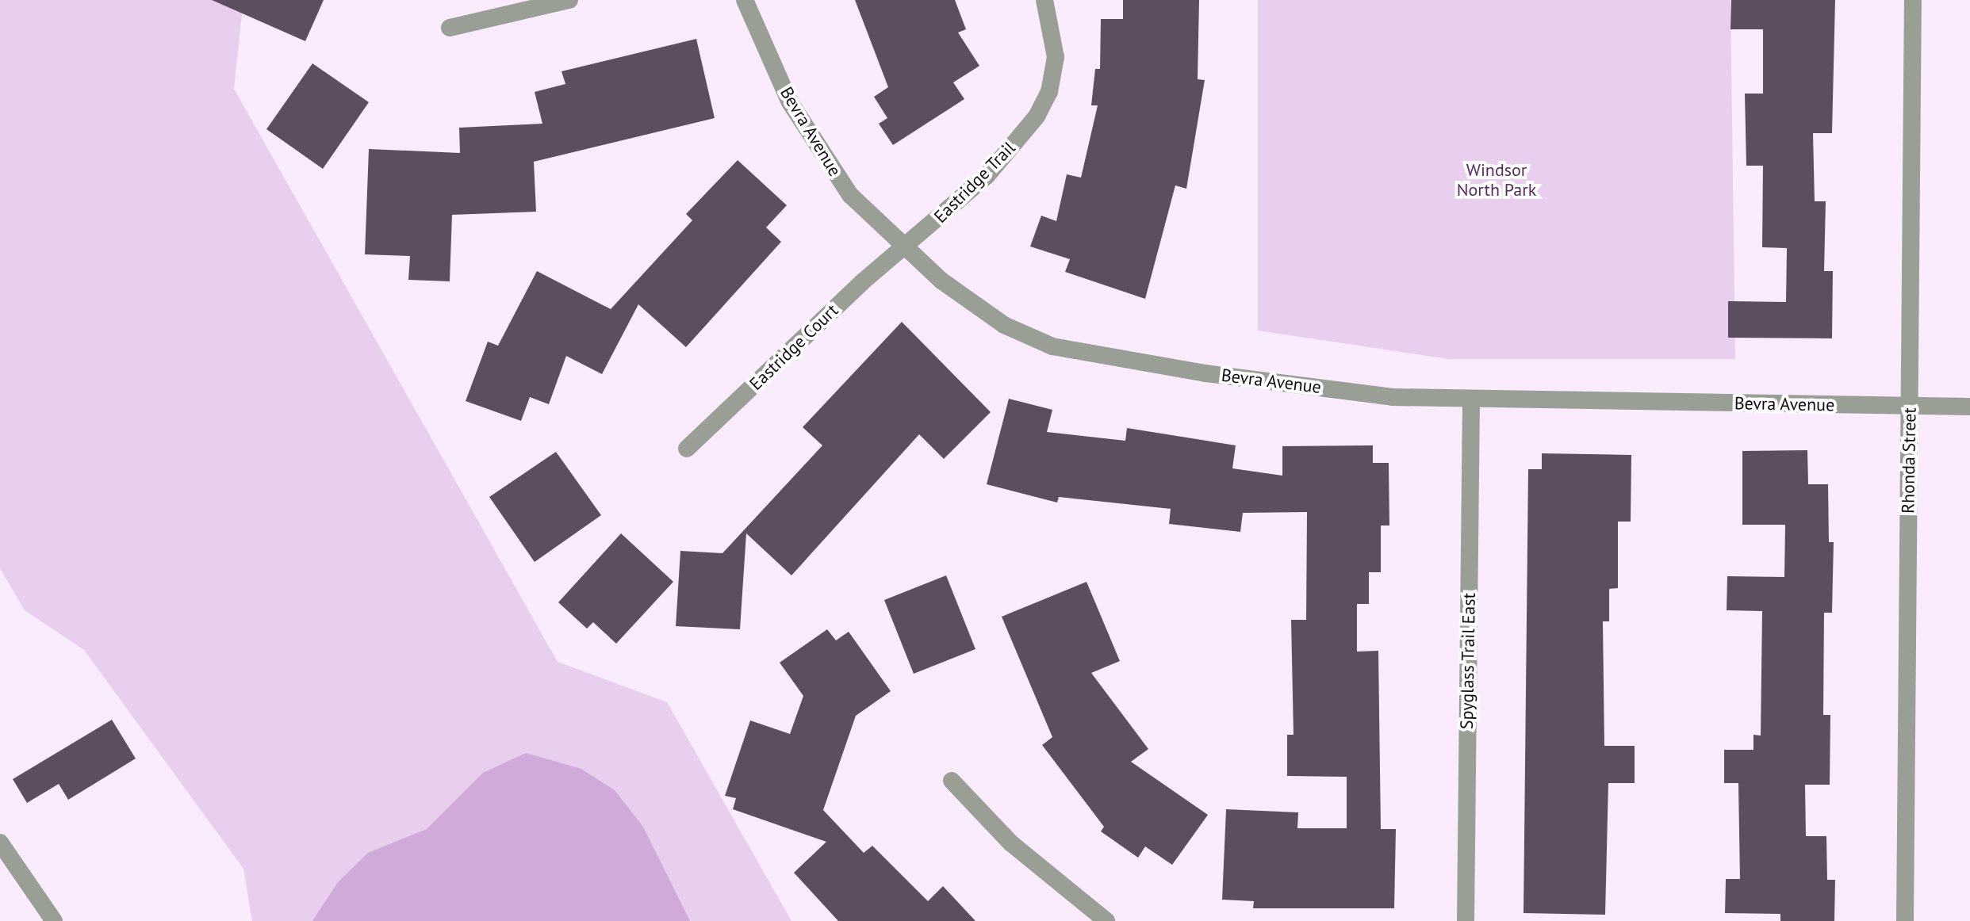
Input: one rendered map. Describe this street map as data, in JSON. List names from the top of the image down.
{
  "streets": {
    "street": [
      "Bevra Avenue",
      "Eastridge Trail",
      "Eastridge Court",
      "Rhonda Street",
      "Spyglass Trail East"
    ]
  },
  "crossings": [
    ["Bevra Avenue", "Eastridge Trail"],
    ["Bevra Avenue", "Eastridge Court"],
    ["Bevra Avenue", "Rhonda Street"],
    ["Bevra Avenue", "Spyglass Trail East"],
    ["Eastridge Trail", "Eastridge Court"]
  ],
  "parks": ["Windsor North Park"]
}
